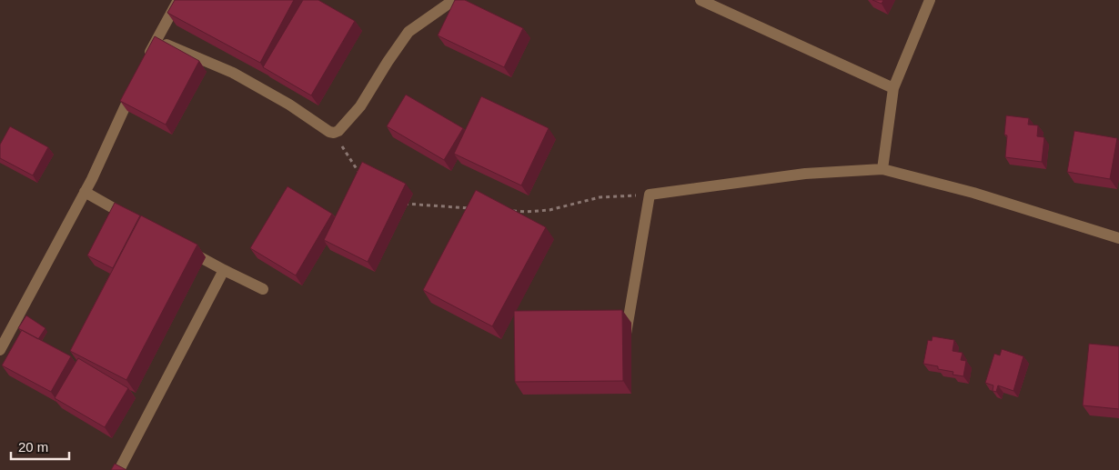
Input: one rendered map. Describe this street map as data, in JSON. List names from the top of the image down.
{
  "scale_bar": "20 m"
}
